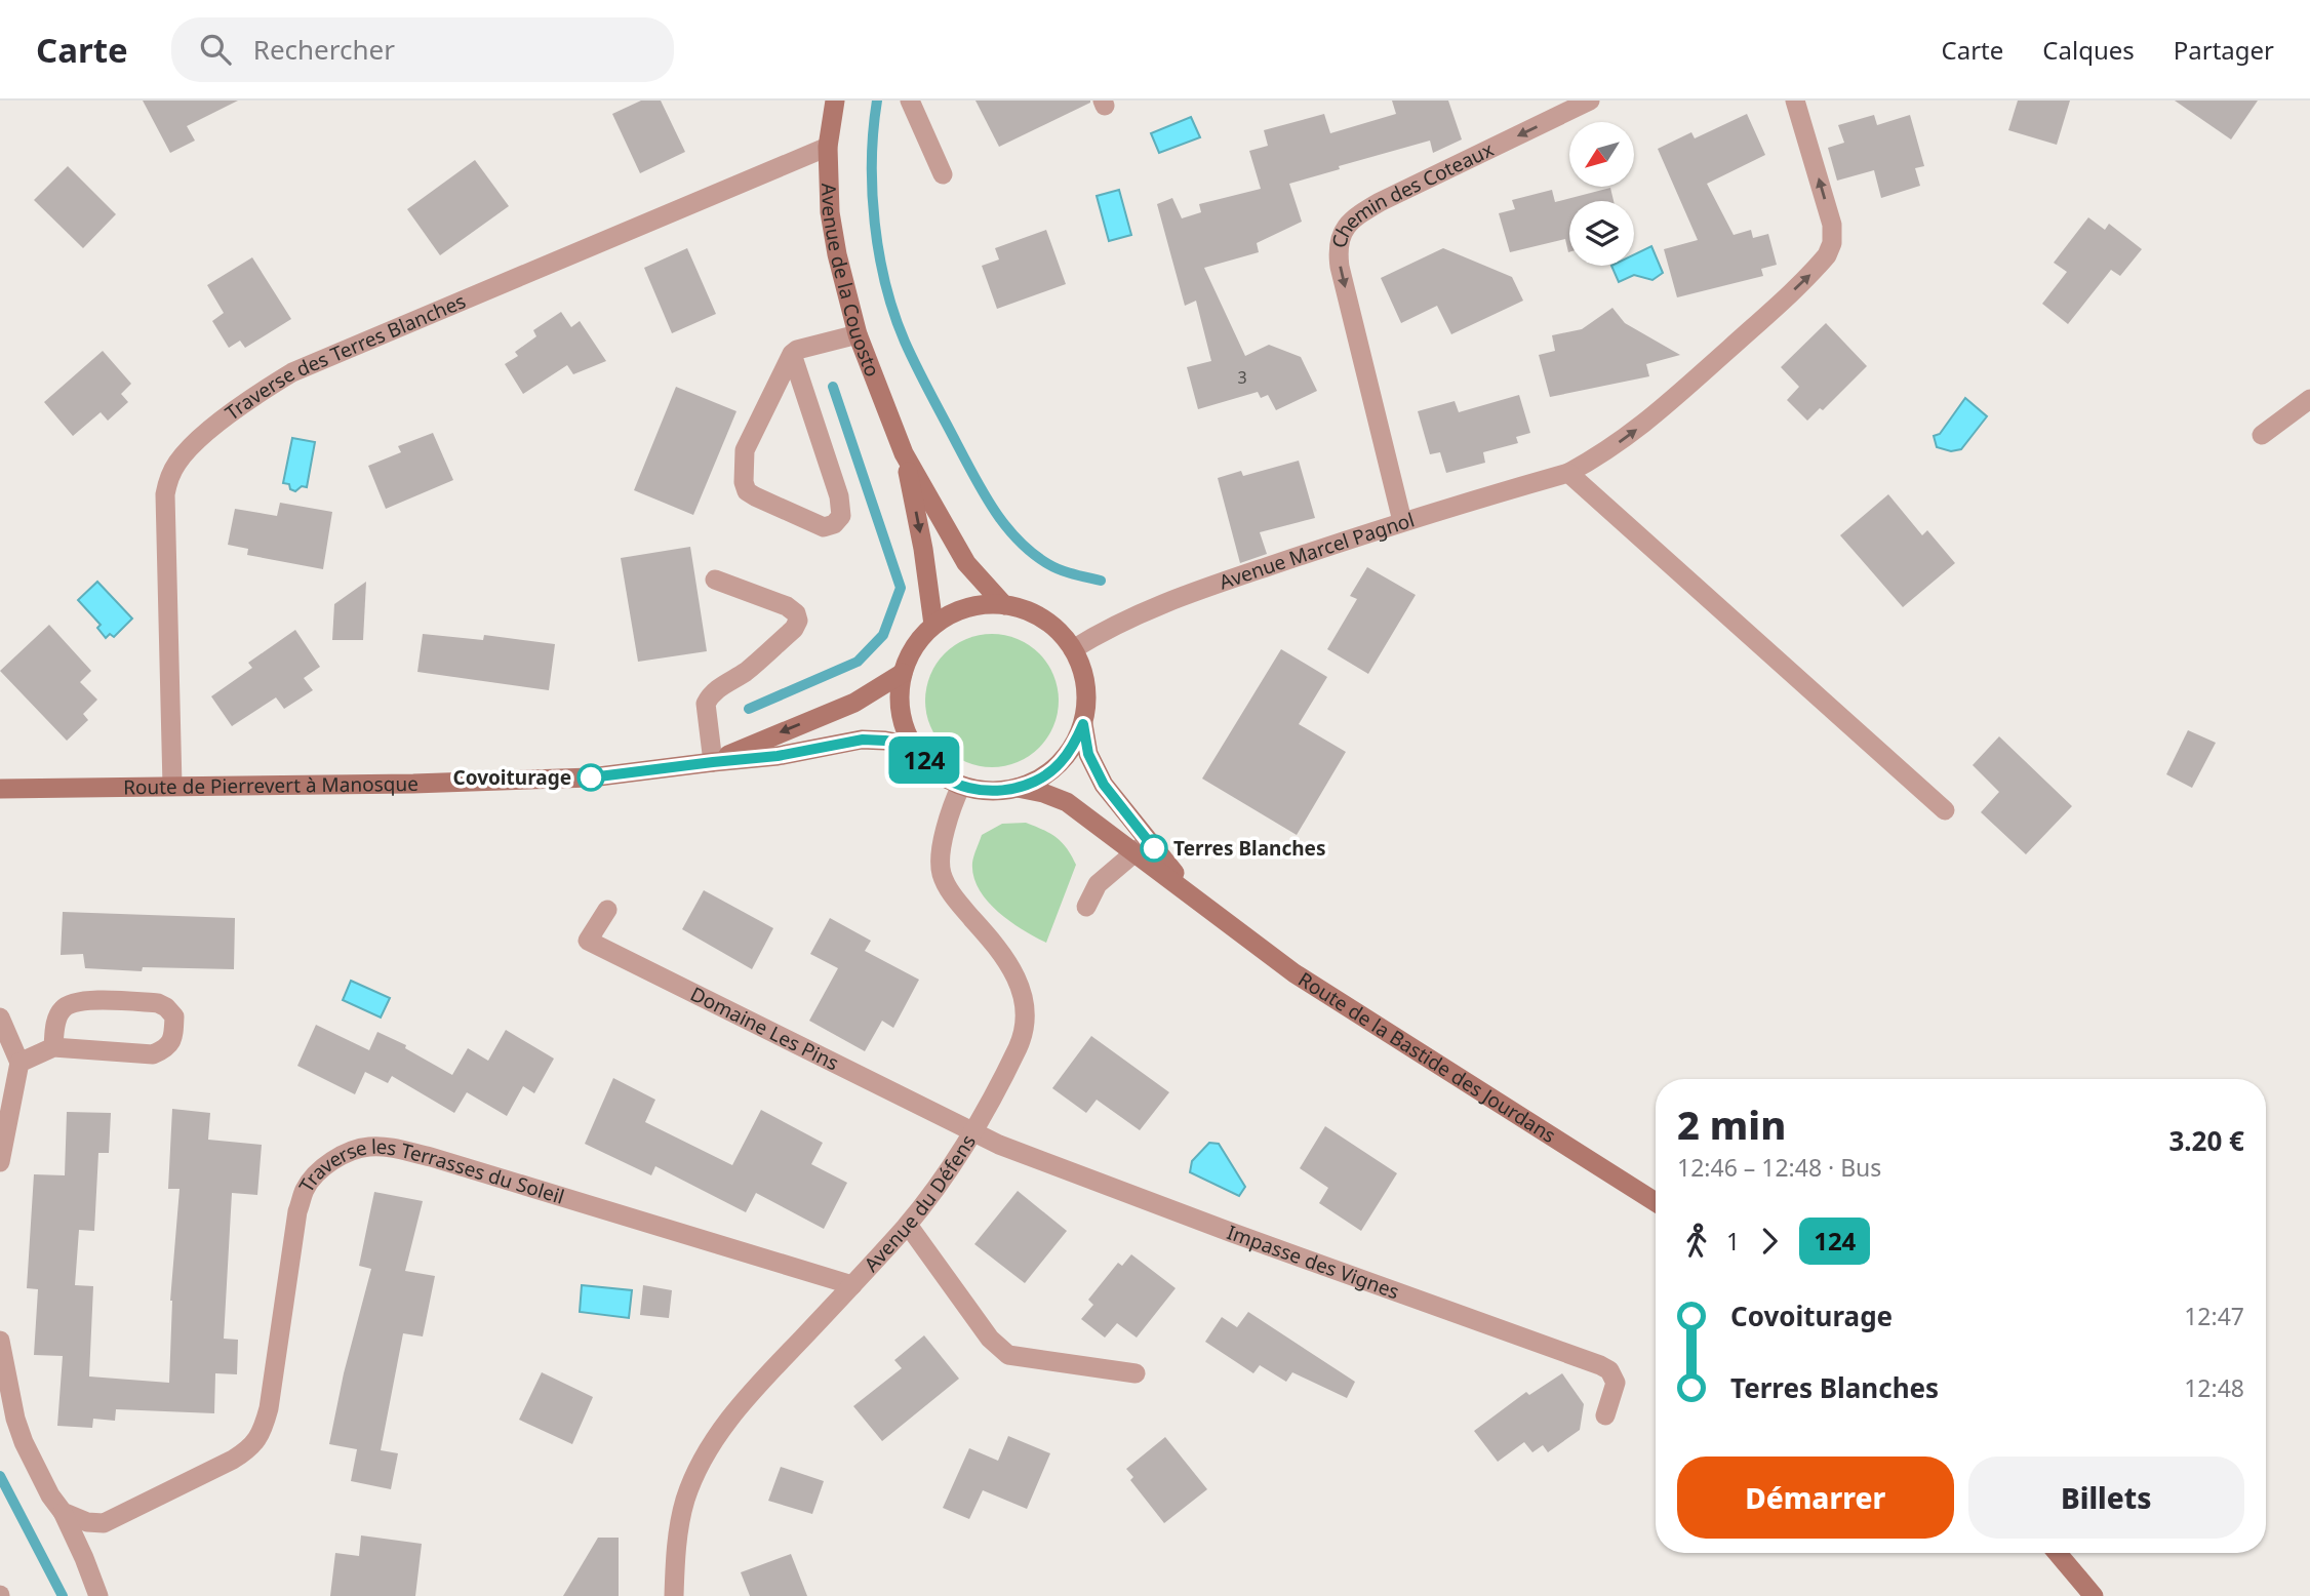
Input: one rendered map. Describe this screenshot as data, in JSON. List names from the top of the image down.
{
  "streets": {
    "main road": ["Avenue de la Couosto", "Route de Pierrevert à Manosque", "Route de la Bastide des Jourdans"],
    "street": [
      "Chemin des Coteaux",
      "Traverse des Terres Blanches",
      "Avenue Marcel Pagnol",
      "Domaine Les Pins",
      "Traverse les Terrasses du Soleil",
      "Avenue du Défens",
      "Impasse des Vignes"
    ]
  },
  "crossings": [
    ["Chemin des Coteaux", "Avenue Marcel Pagnol"],
    ["Avenue de la Couosto", "Traverse des Terres Blanches"],
    ["Avenue de la Couosto", "Avenue Marcel Pagnol"],
    ["Avenue de la Couosto", "Route de Pierrevert à Manosque"],
    ["Avenue de la Couosto", "Route de la Bastide des Jourdans"],
    ["Avenue de la Couosto", "Avenue du Défens"],
    ["Traverse des Terres Blanches", "Route de Pierrevert à Manosque"],
    ["Avenue Marcel Pagnol", "Route de Pierrevert à Manosque"],
    ["Avenue Marcel Pagnol", "Route de la Bastide des Jourdans"],
    ["Avenue Marcel Pagnol", "Avenue du Défens"],
    ["Route de Pierrevert à Manosque", "Route de la Bastide des Jourdans"],
    ["Route de Pierrevert à Manosque", "Avenue du Défens"],
    ["Domaine Les Pins", "Avenue du Défens"],
    ["Domaine Les Pins", "Impasse des Vignes"],
    ["Route de la Bastide des Jourdans", "Avenue du Défens"],
    ["Traverse les Terrasses du Soleil", "Avenue du Défens"],
    ["Avenue du Défens", "Impasse des Vignes"]
  ],
  "one_way": ["Avenue Marcel Pagnol"],
  "places": ["Covoiturage", "Terres Blanches"],
  "lines": ["bus line 124"],
  "house_numbers": ["3"],
  "north": "bottom left",
  "page": {
    "header": "Carte",
    "search": "Rechercher",
    "nav": ["Carte", "Calques", "Partager"],
    "on_map": "124",
    "heading": ["2 min", "12:46 – 12:48 · Bus", "3.20 €"],
    "legs": ["1", "124"],
    "list": [
      {
        "name": "Covoiturage",
        "value": "12:47"
      },
      {
        "name": "Terres Blanches",
        "value": "12:48"
      }
    ],
    "buttons": ["Démarrer", "Billets"]
  }
}
